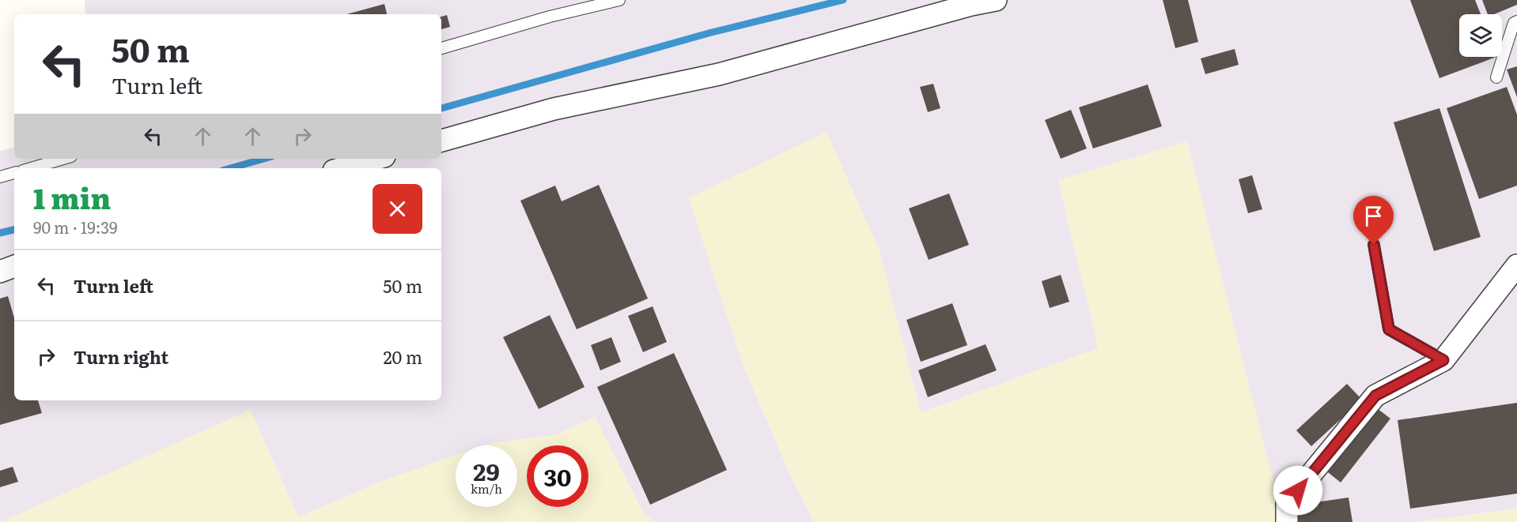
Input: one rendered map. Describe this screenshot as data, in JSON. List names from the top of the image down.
{
  "page": {
    "turn": ["50 m", "Turn left"],
    "heading": ["1 min", "90 m · 19:39"],
    "list": [
      {
        "name": "Turn left",
        "value": "50 m"
      },
      {
        "name": "Turn right",
        "value": "20 m"
      }
    ],
    "speed": "29 km/h",
    "limit": "30"
  }
}
